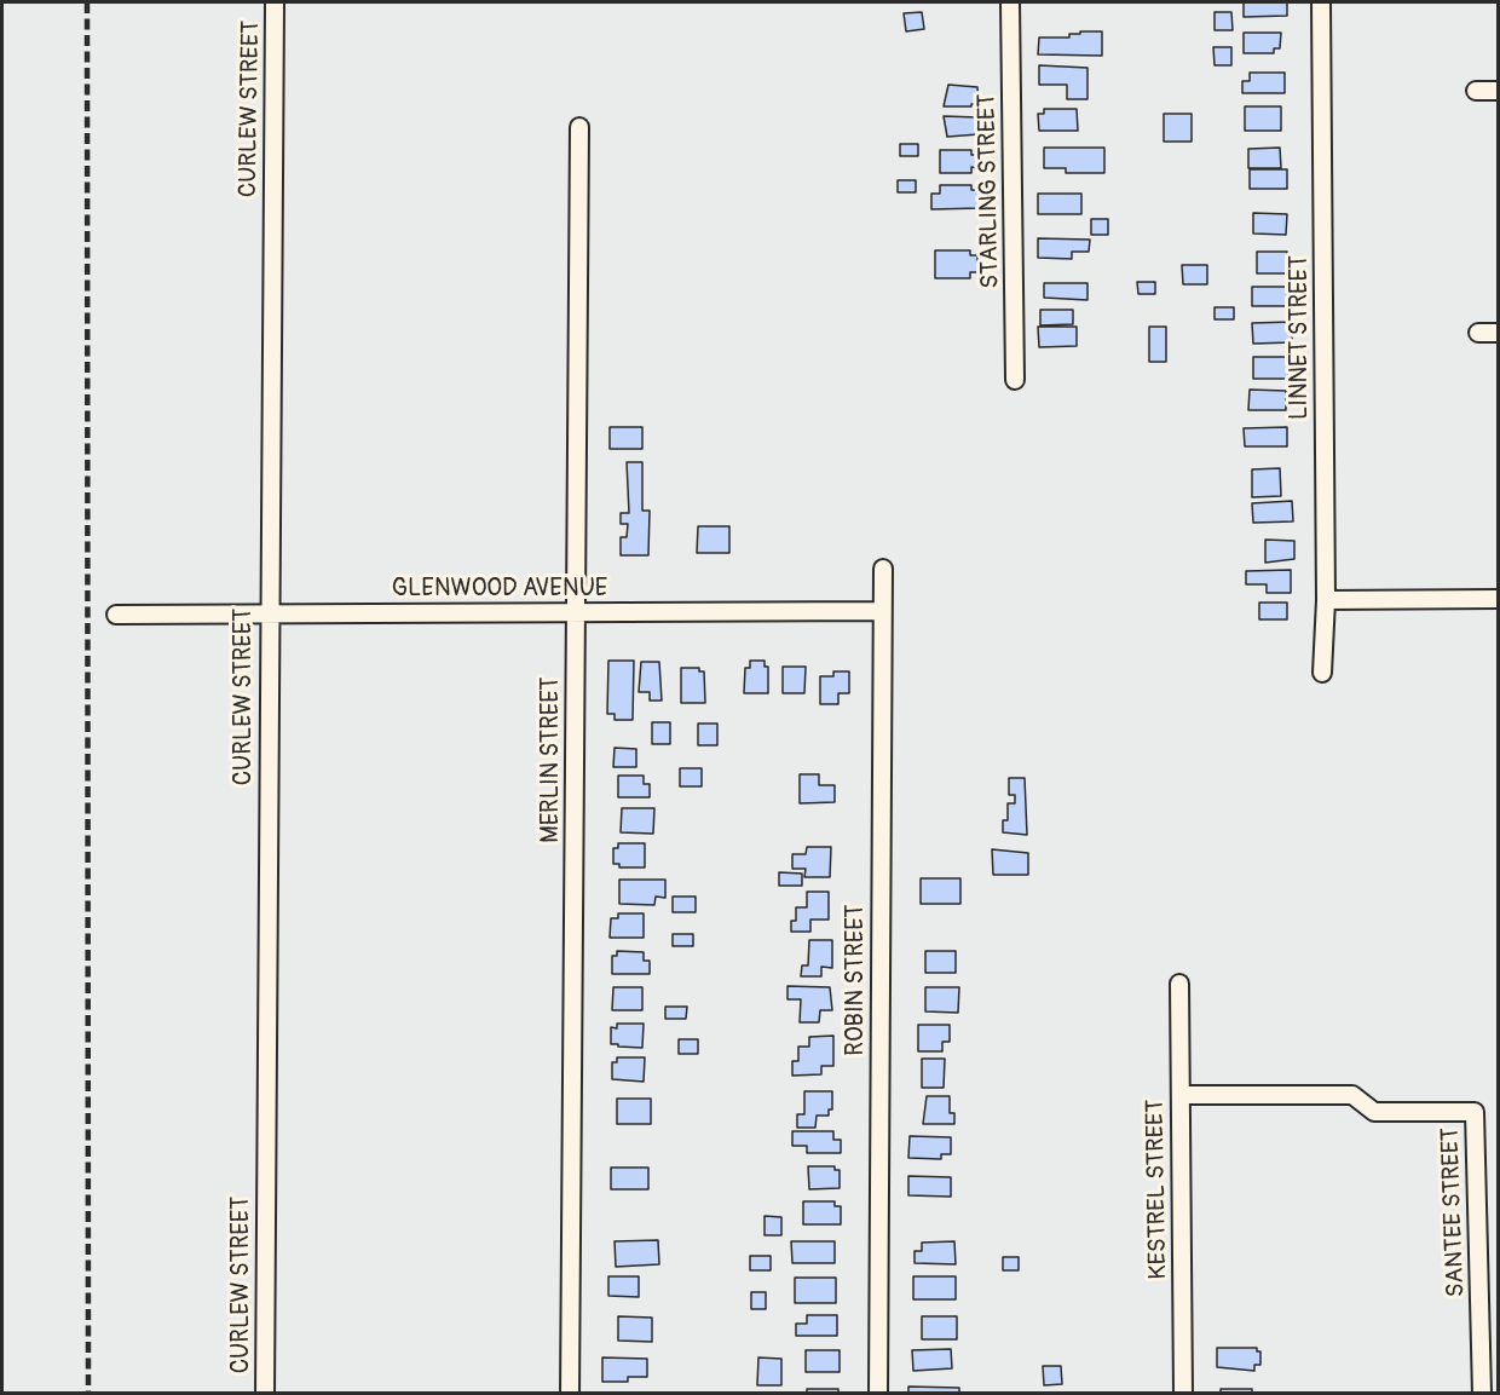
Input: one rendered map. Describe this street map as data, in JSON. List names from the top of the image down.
{
  "streets": {
    "street": [
      "CURLEW STREET",
      "STARLING STREET",
      "LINNET STREET",
      "GLENWOOD AVENUE",
      "MERLIN STREET",
      "ROBIN STREET",
      "KESTREL STREET",
      "SANTEE STREET"
    ]
  },
  "crossings": [
    ["CURLEW STREET", "GLENWOOD AVENUE"],
    ["GLENWOOD AVENUE", "MERLIN STREET"],
    ["GLENWOOD AVENUE", "ROBIN STREET"],
    ["KESTREL STREET", "SANTEE STREET"]
  ]
}
